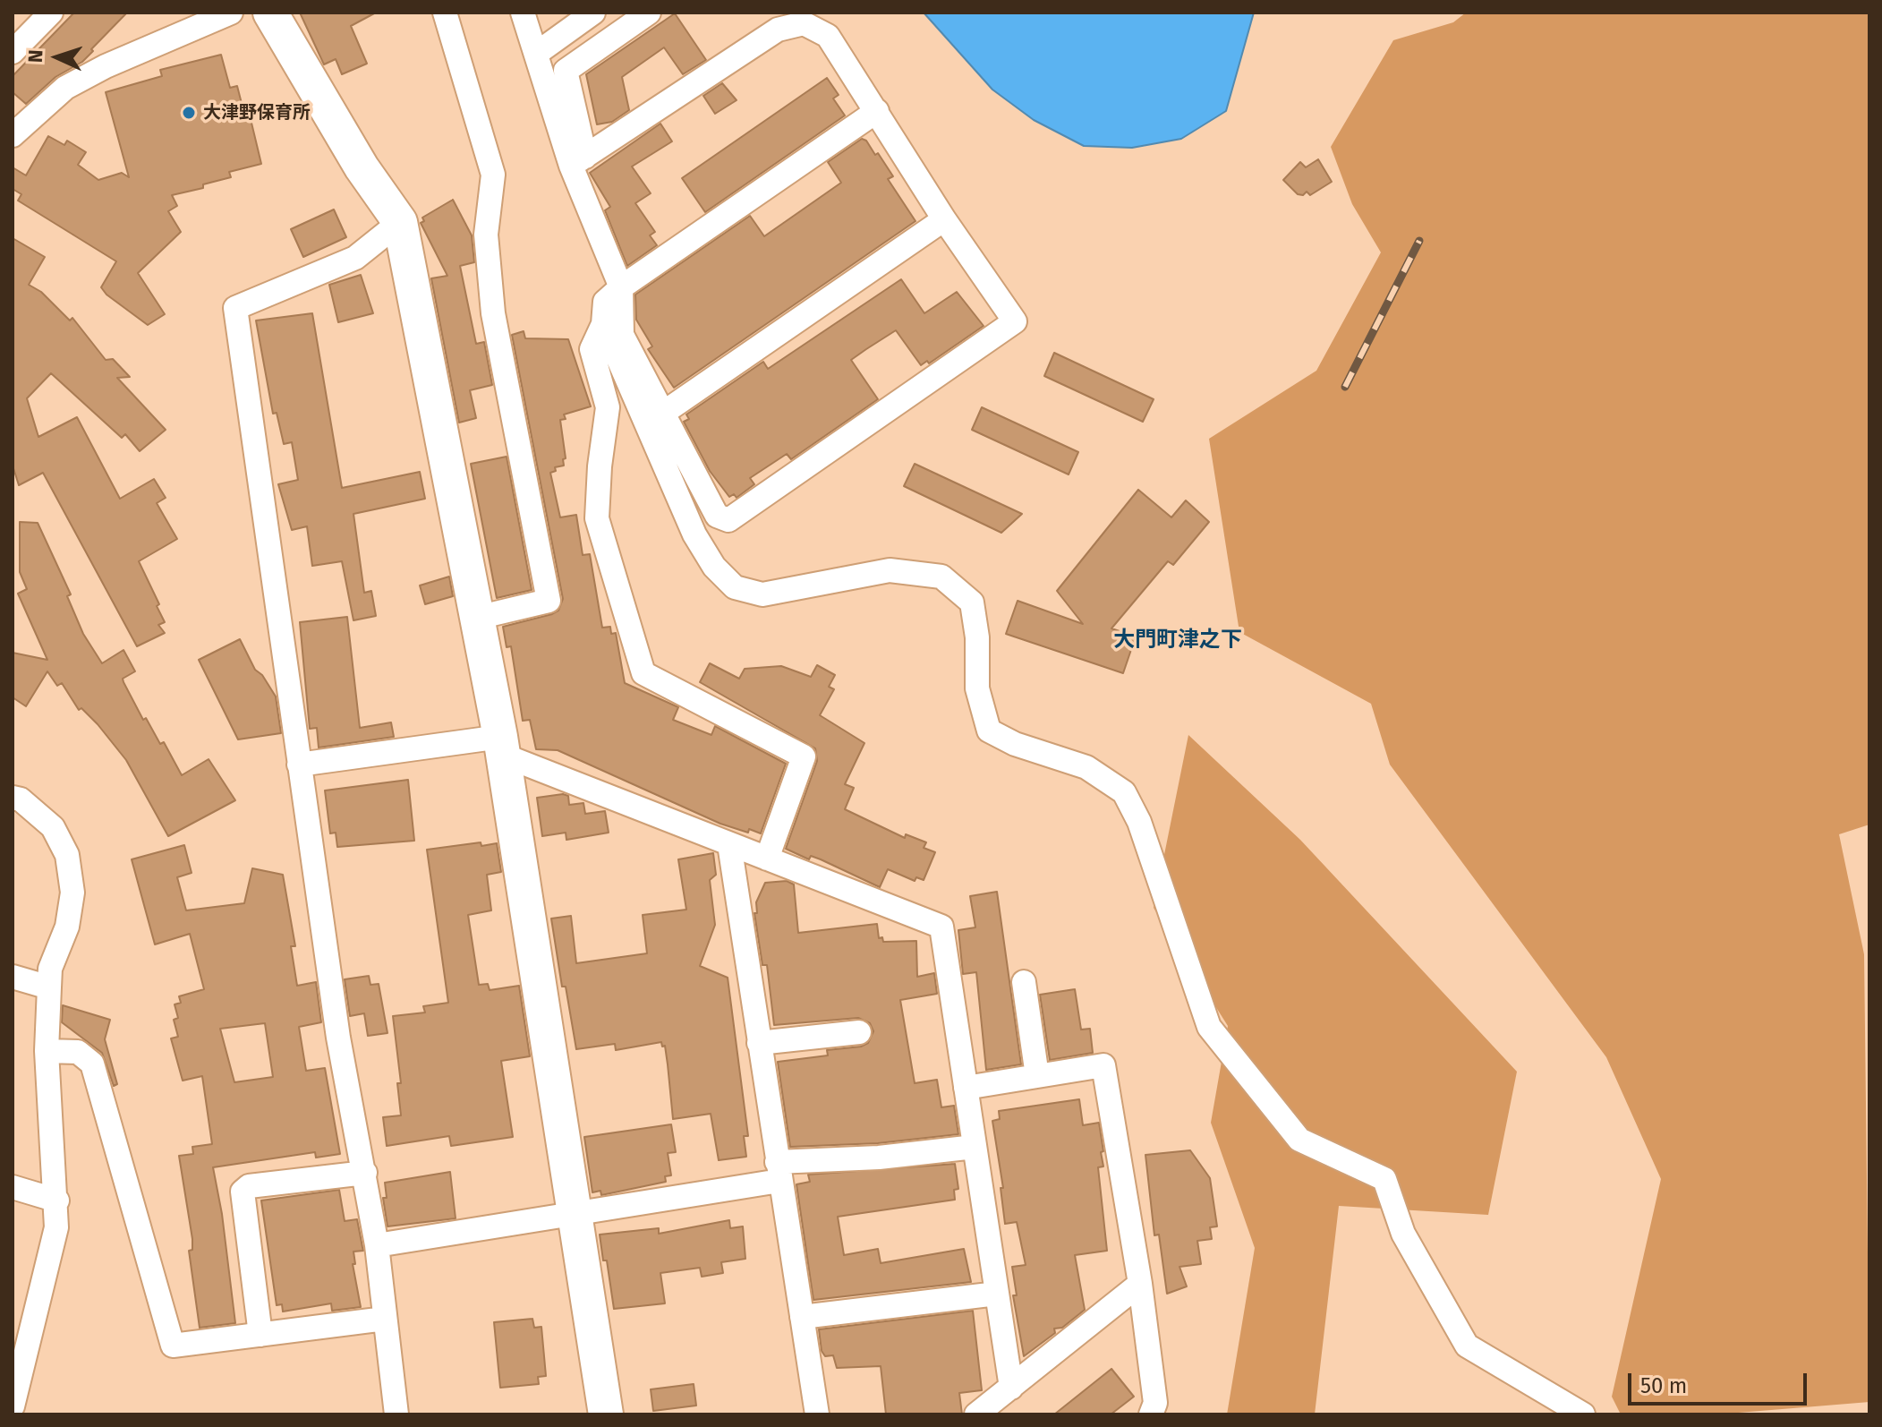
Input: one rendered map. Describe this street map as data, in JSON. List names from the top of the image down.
{
  "districts": ["大門町津之下"],
  "places": ["大津野保育所"],
  "scale_bar": "50 m",
  "north": "left"
}
